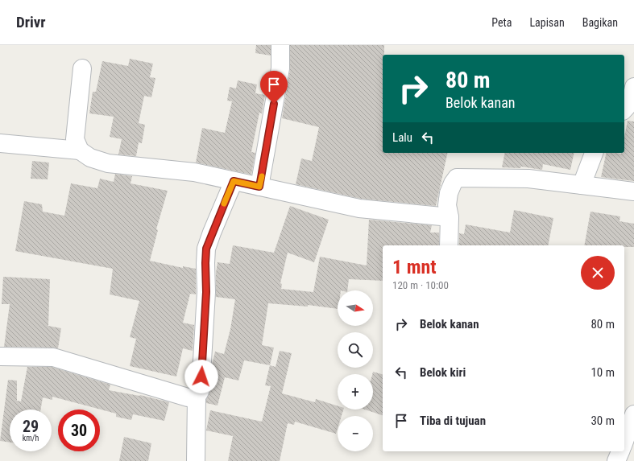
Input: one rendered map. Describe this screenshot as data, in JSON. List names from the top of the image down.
{
  "north": "right",
  "page": {
    "header": "Drivr",
    "nav": ["Peta", "Lapisan", "Bagikan"],
    "turn": ["80 m", "Belok kanan"],
    "then": "Lalu",
    "heading": ["1 mnt", "120 m · 10:00"],
    "map_buttons": ["+", "−"],
    "list": [
      {
        "name": "Belok kanan",
        "value": "80 m"
      },
      {
        "name": "Belok kiri",
        "value": "10 m"
      },
      {
        "name": "Tiba di tujuan",
        "value": "30 m"
      }
    ],
    "speed": "29 km/h",
    "limit": "30"
  }
}
